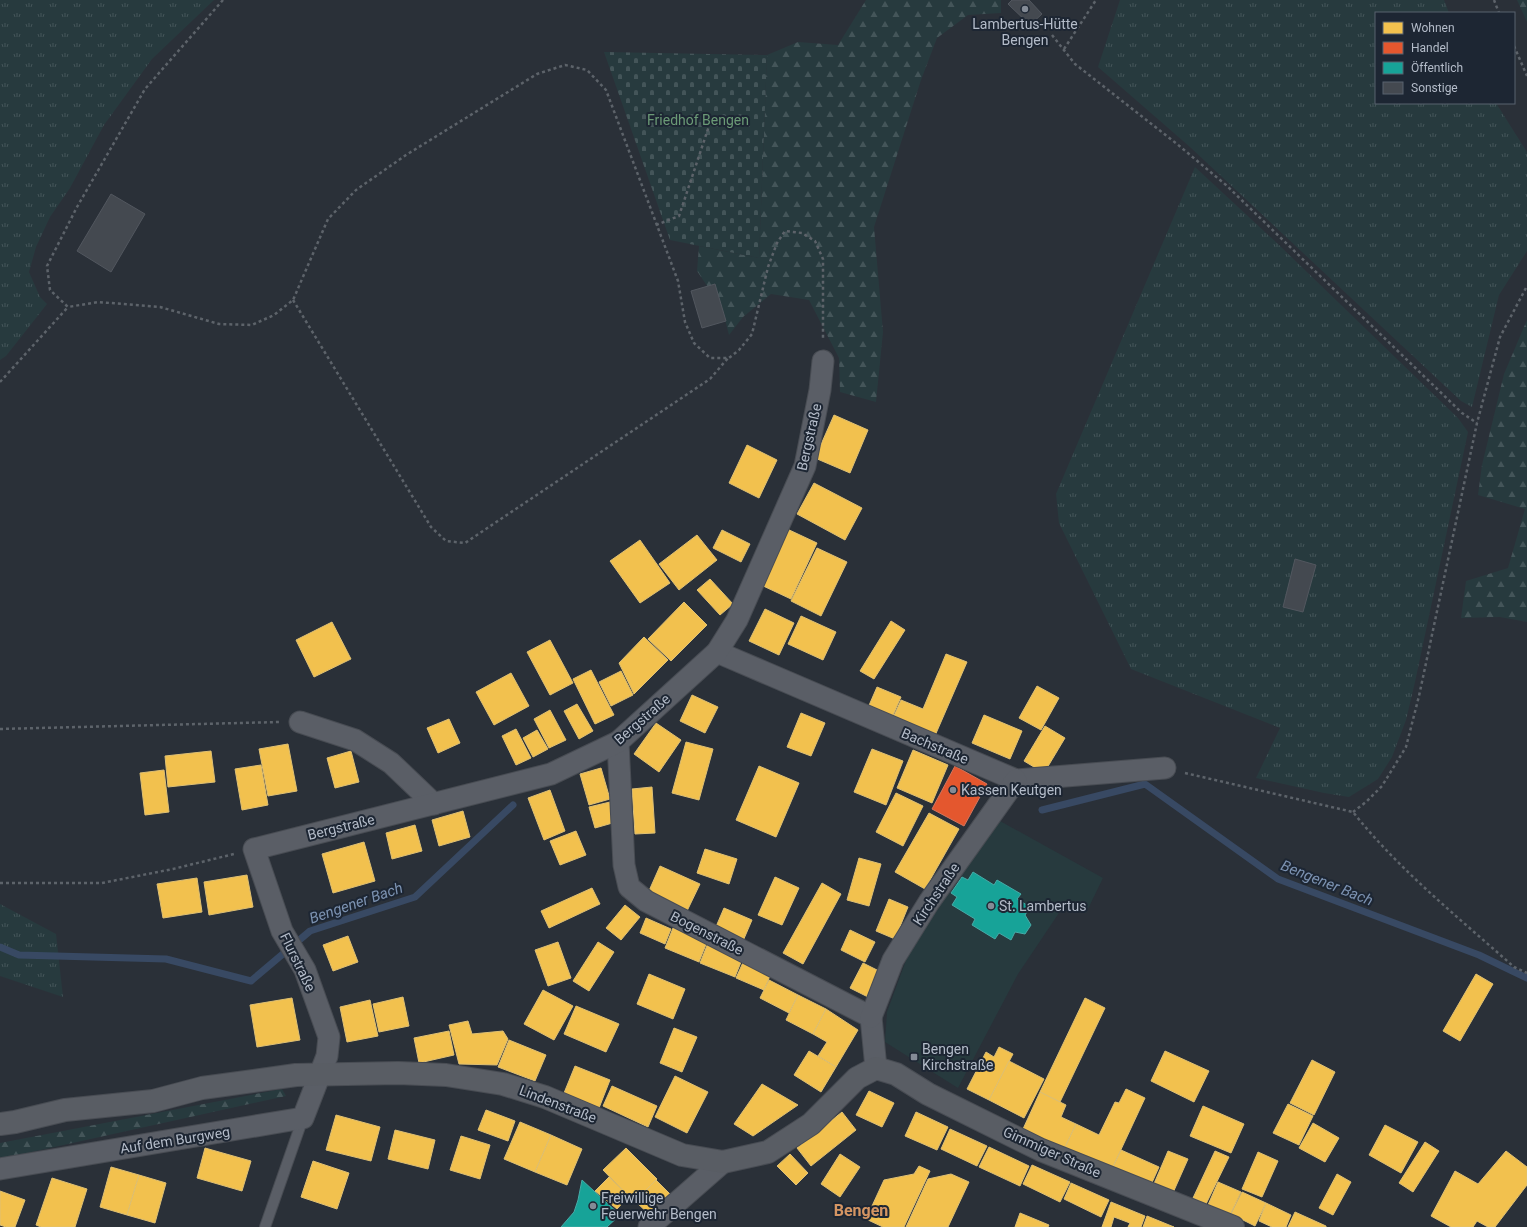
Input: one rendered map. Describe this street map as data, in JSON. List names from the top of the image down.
{
  "streets": {
    "street": [
      "Bergstraße",
      "Bachstraße",
      "Kirchstraße",
      "Bogenstraße",
      "Flurstraße",
      "Lindenstraße",
      "Auf dem Burgweg",
      "Gimmiger Straße"
    ]
  },
  "crossings": [
    ["Bergstraße", "Bachstraße"],
    ["Bergstraße", "Bogenstraße"],
    ["Bergstraße", "Flurstraße"],
    ["Bachstraße", "Kirchstraße"],
    ["Kirchstraße", "Bogenstraße"],
    ["Flurstraße", "Lindenstraße"],
    ["Lindenstraße", "Gimmiger Straße"]
  ],
  "districts": ["Bengen"],
  "water": ["Bengener Bach"],
  "parks": ["Friedhof Bengen"],
  "places": {
    "other": [
      "Lambertus-Hütte Bengen",
      "Kassen Keutgen",
      "St. Lambertus",
      "Freiwillige Feuerwehr Bengen"
    ],
    "transit": ["Bengen Kirchstraße"]
  },
  "legend": [
    "Wohnen",
    "Handel",
    "Öffentlich",
    "Sonstige"
  ]
}
